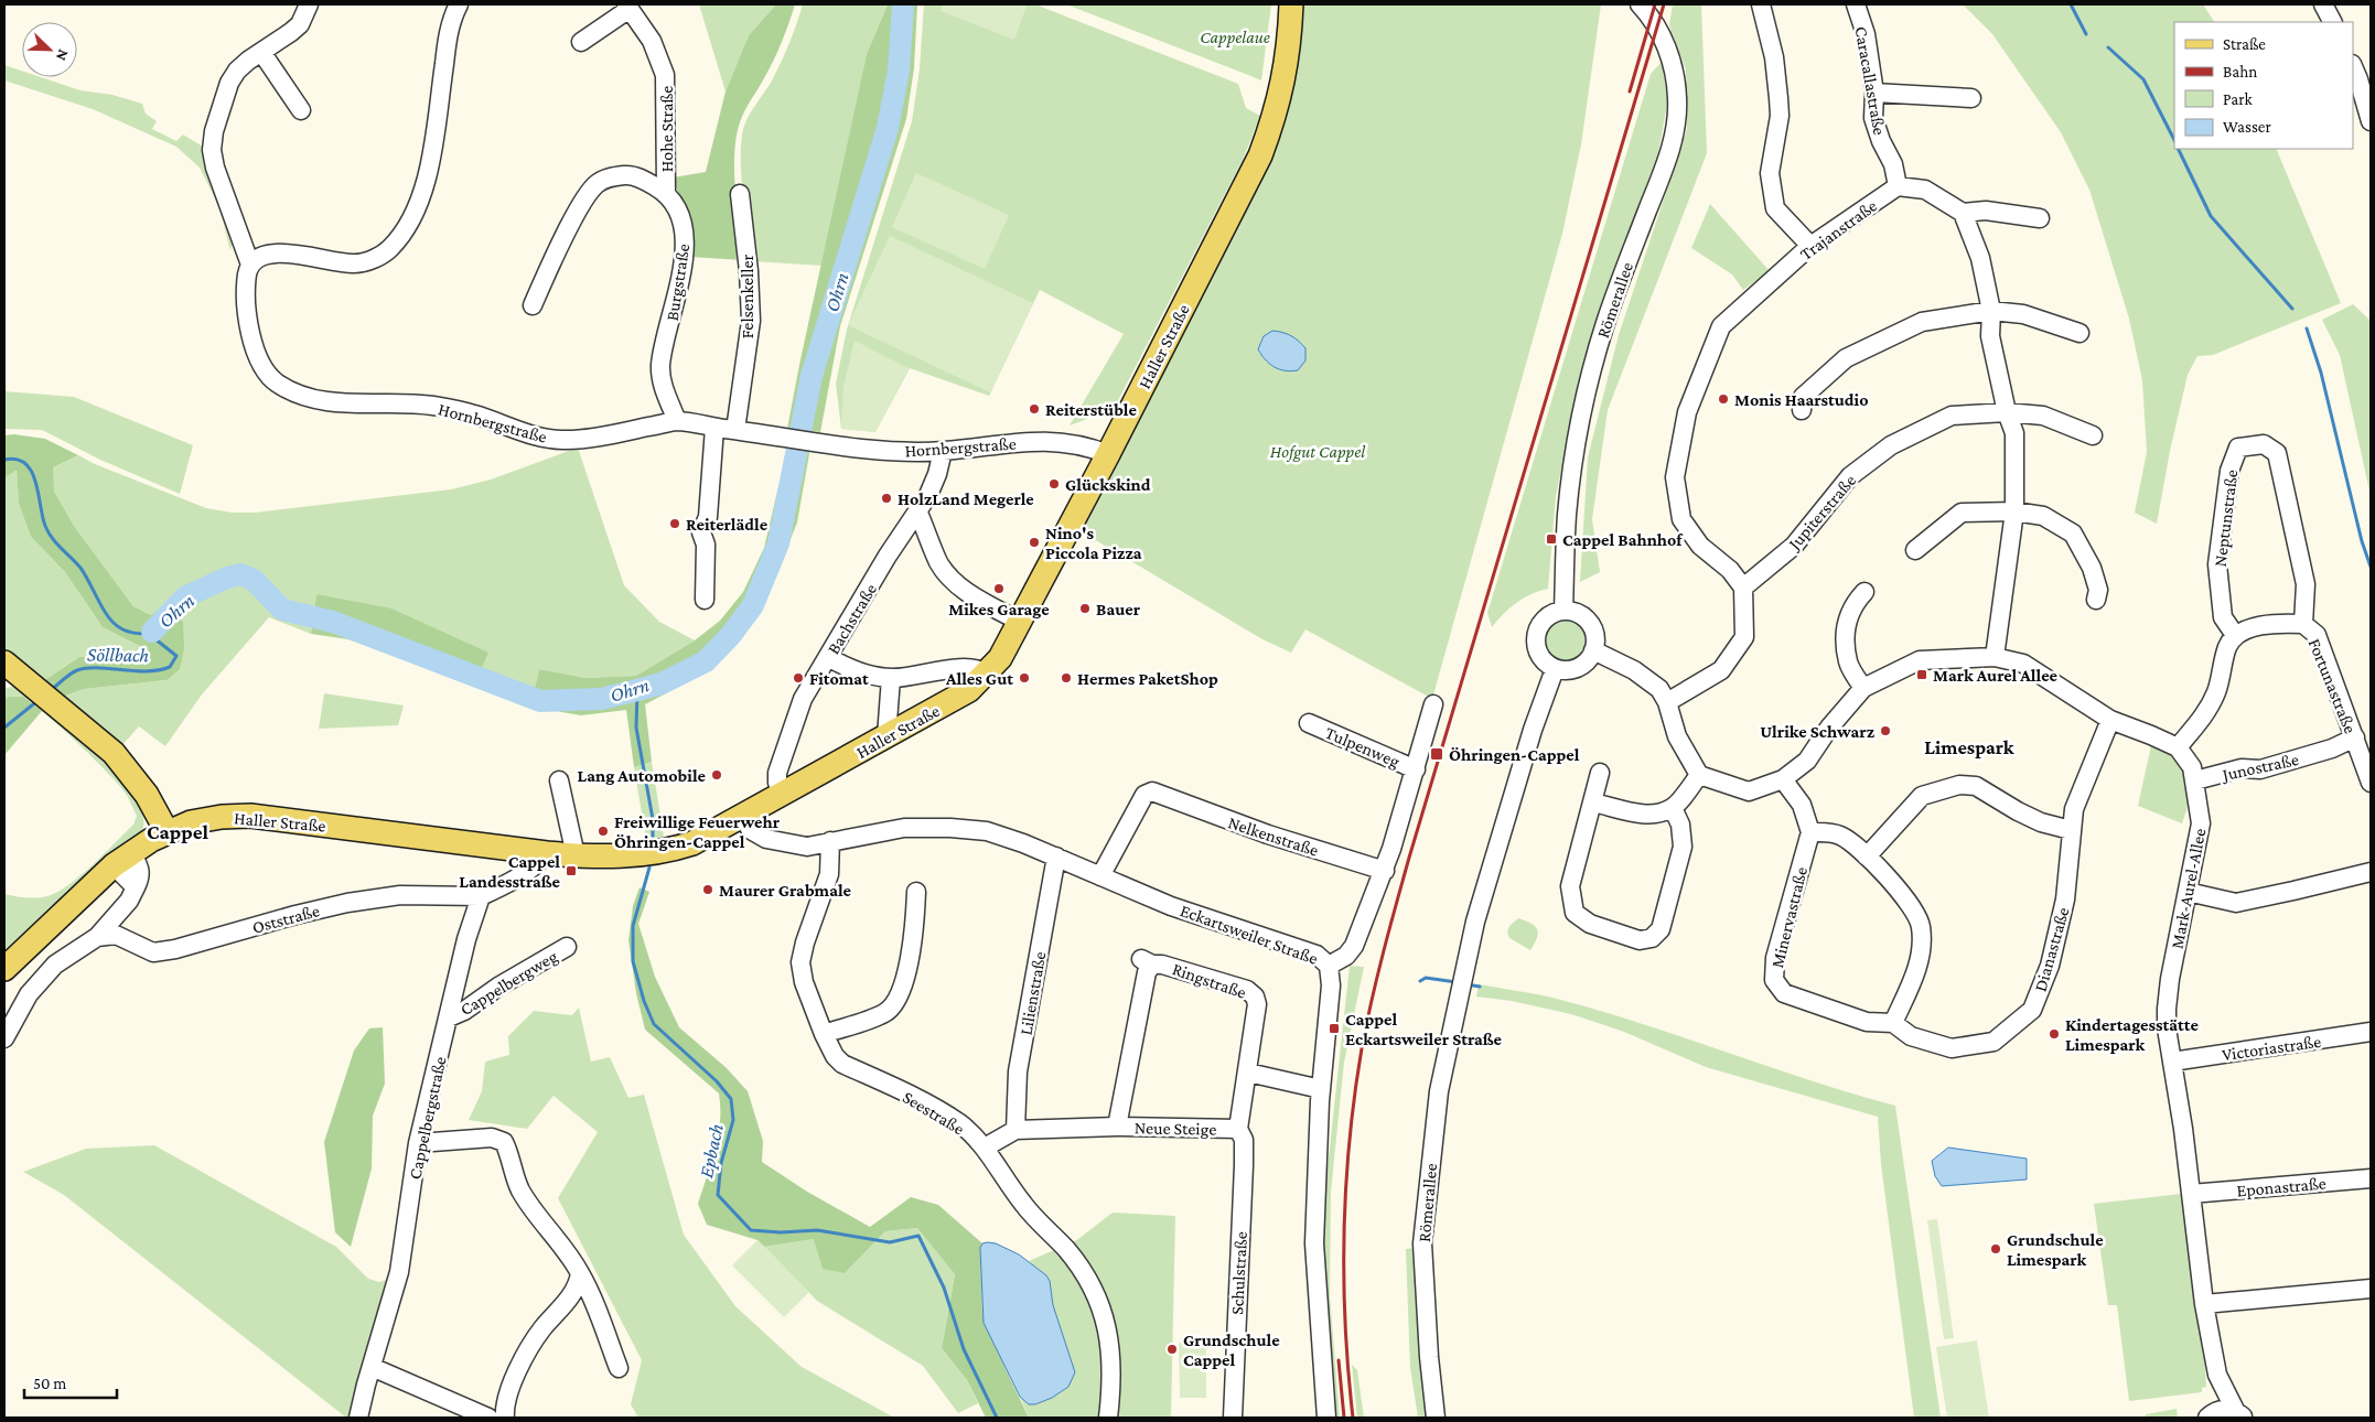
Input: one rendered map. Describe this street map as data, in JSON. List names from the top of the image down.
{
  "streets": {
    "main road": ["Haller Straße"],
    "street": [
      "Caracallastraße",
      "Hohe Straße",
      "Trajanstraße",
      "Burgstraße",
      "Felsenkeller",
      "Römerallee",
      "Hornbergstraße",
      "Jupiterstraße",
      "Neptunstraße",
      "Bachstraße",
      "Fortunastraße",
      "Tulpenweg",
      "Junostraße",
      "Nelkenstraße",
      "Mark-Aurel-Allee",
      "Minervastraße",
      "Oststraße",
      "Eckartsweiler Straße",
      "Dianastraße",
      "Ringstraße",
      "Cappelbergweg",
      "Lilienstraße",
      "Victoriastraße",
      "Seestraße",
      "Cappelbergstraße",
      "Neue Steige",
      "Eponastraße",
      "Schulstraße"
    ]
  },
  "crossings": [
    ["Caracallastraße", "Trajanstraße"],
    ["Hohe Straße", "Burgstraße"],
    ["Trajanstraße", "Jupiterstraße"],
    ["Burgstraße", "Hornbergstraße"],
    ["Felsenkeller", "Hornbergstraße"],
    ["Haller Straße", "Hornbergstraße"],
    ["Haller Straße", "Bachstraße"],
    ["Haller Straße", "Eckartsweiler Straße"],
    ["Hornbergstraße", "Bachstraße"],
    ["Neptunstraße", "Fortunastraße"],
    ["Fortunastraße", "Junostraße"],
    ["Junostraße", "Mark-Aurel-Allee"],
    ["Nelkenstraße", "Eckartsweiler Straße"],
    ["Mark-Aurel-Allee", "Dianastraße"],
    ["Mark-Aurel-Allee", "Victoriastraße"],
    ["Mark-Aurel-Allee", "Eponastraße"],
    ["Minervastraße", "Dianastraße"],
    ["Oststraße", "Cappelbergstraße"],
    ["Eckartsweiler Straße", "Lilienstraße"],
    ["Eckartsweiler Straße", "Seestraße"],
    ["Ringstraße", "Neue Steige"],
    ["Cappelbergweg", "Cappelbergstraße"],
    ["Lilienstraße", "Neue Steige"],
    ["Seestraße", "Neue Steige"],
    ["Neue Steige", "Schulstraße"]
  ],
  "districts": ["Limespark", "Cappel"],
  "water": ["Ohrn", "Söllbach", "Epbach"],
  "parks": ["Cappelaue", "Hofgut Cappel"],
  "places": {
    "other": [
      "Monis Haarstudio",
      "Reiterstüble",
      "Glückskind",
      "HolzLand Megerle",
      "Reiterlädle",
      "Nino's Piccola Pizza",
      "Mikes Garage",
      "Bauer",
      "Fitomat",
      "Alles Gut",
      "Hermes PaketShop",
      "Ulrike Schwarz",
      "Lang Automobile",
      "Freiwillige Feuerwehr Öhringen-Cappel",
      "Maurer Grabmale",
      "Kindertagesstätte Limespark",
      "Grundschule Limespark",
      "Grundschule Cappel"
    ],
    "transit": [
      "Cappel Bahnhof",
      "Mark Aurel Allee",
      "Öhringen-Cappel",
      "Cappel Landesstraße",
      "Cappel Eckartsweiler Straße"
    ]
  },
  "legend": [
    "Straße",
    "Bahn",
    "Park",
    "Wasser"
  ],
  "scale_bar": "50 m",
  "north": "bottom right"
}
